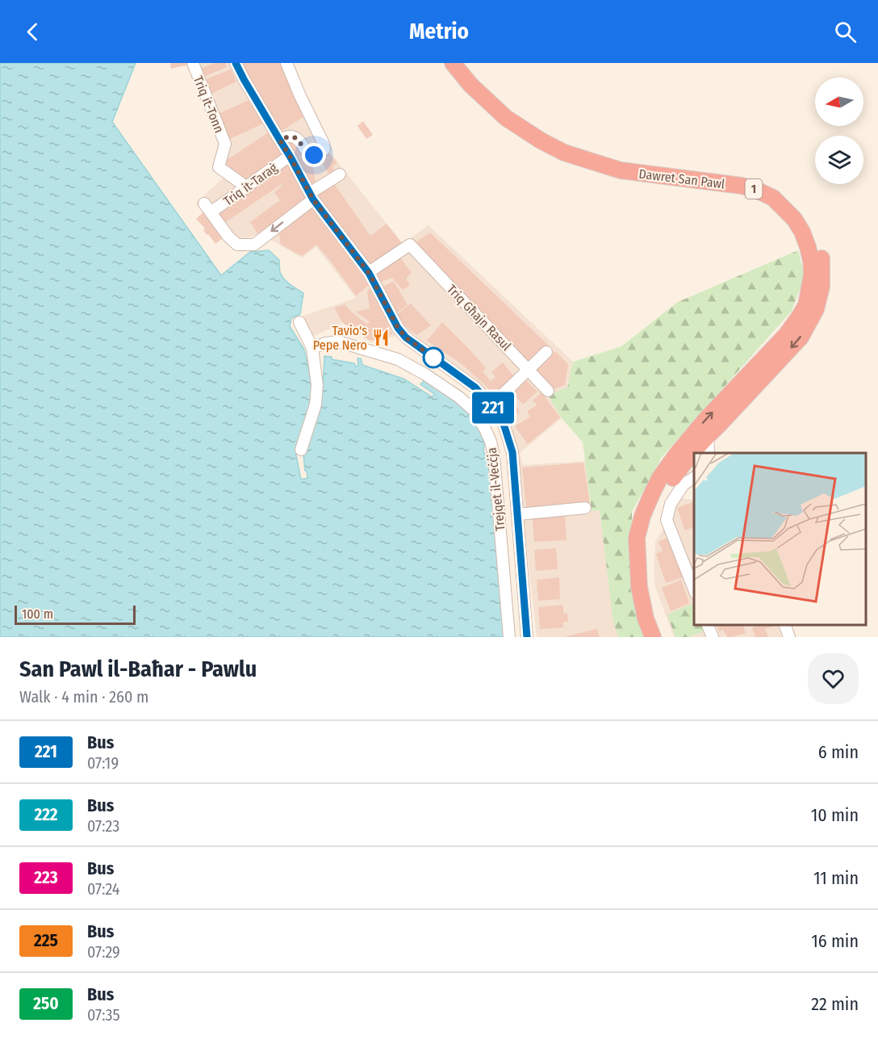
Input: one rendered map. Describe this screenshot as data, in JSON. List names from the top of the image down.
{
  "streets": {
    "highway": ["Dawret San Pawl", "1"],
    "street": [
      "Triq it-Tonn",
      "Triq it-Taraġ",
      "Triq Għajn Rasul",
      "Trejqet il-Veċċja"
    ]
  },
  "crossings": [
    ["Triq it-Tonn", "Triq it-Taraġ"]
  ],
  "places": {
    "restaurant": ["Tavio's Pepe Nero"]
  },
  "lines": ["bus line 221"],
  "scale_bar": "100 m",
  "north": "left",
  "page": {
    "header": "Metrio",
    "on_map": "221",
    "scale": "100 m",
    "heading": ["San Pawl il-Baħar - Pawlu", "Walk · 4 min · 260 m"],
    "list": [
      {
        "mark": "221",
        "name": "Bus",
        "note": "07:19",
        "value": "6 min"
      },
      {
        "mark": "222",
        "name": "Bus",
        "note": "07:23",
        "value": "10 min"
      },
      {
        "mark": "223",
        "name": "Bus",
        "note": "07:24",
        "value": "11 min"
      },
      {
        "mark": "225",
        "name": "Bus",
        "note": "07:29",
        "value": "16 min"
      },
      {
        "mark": "250",
        "name": "Bus",
        "note": "07:35",
        "value": "22 min"
      }
    ]
  }
}
